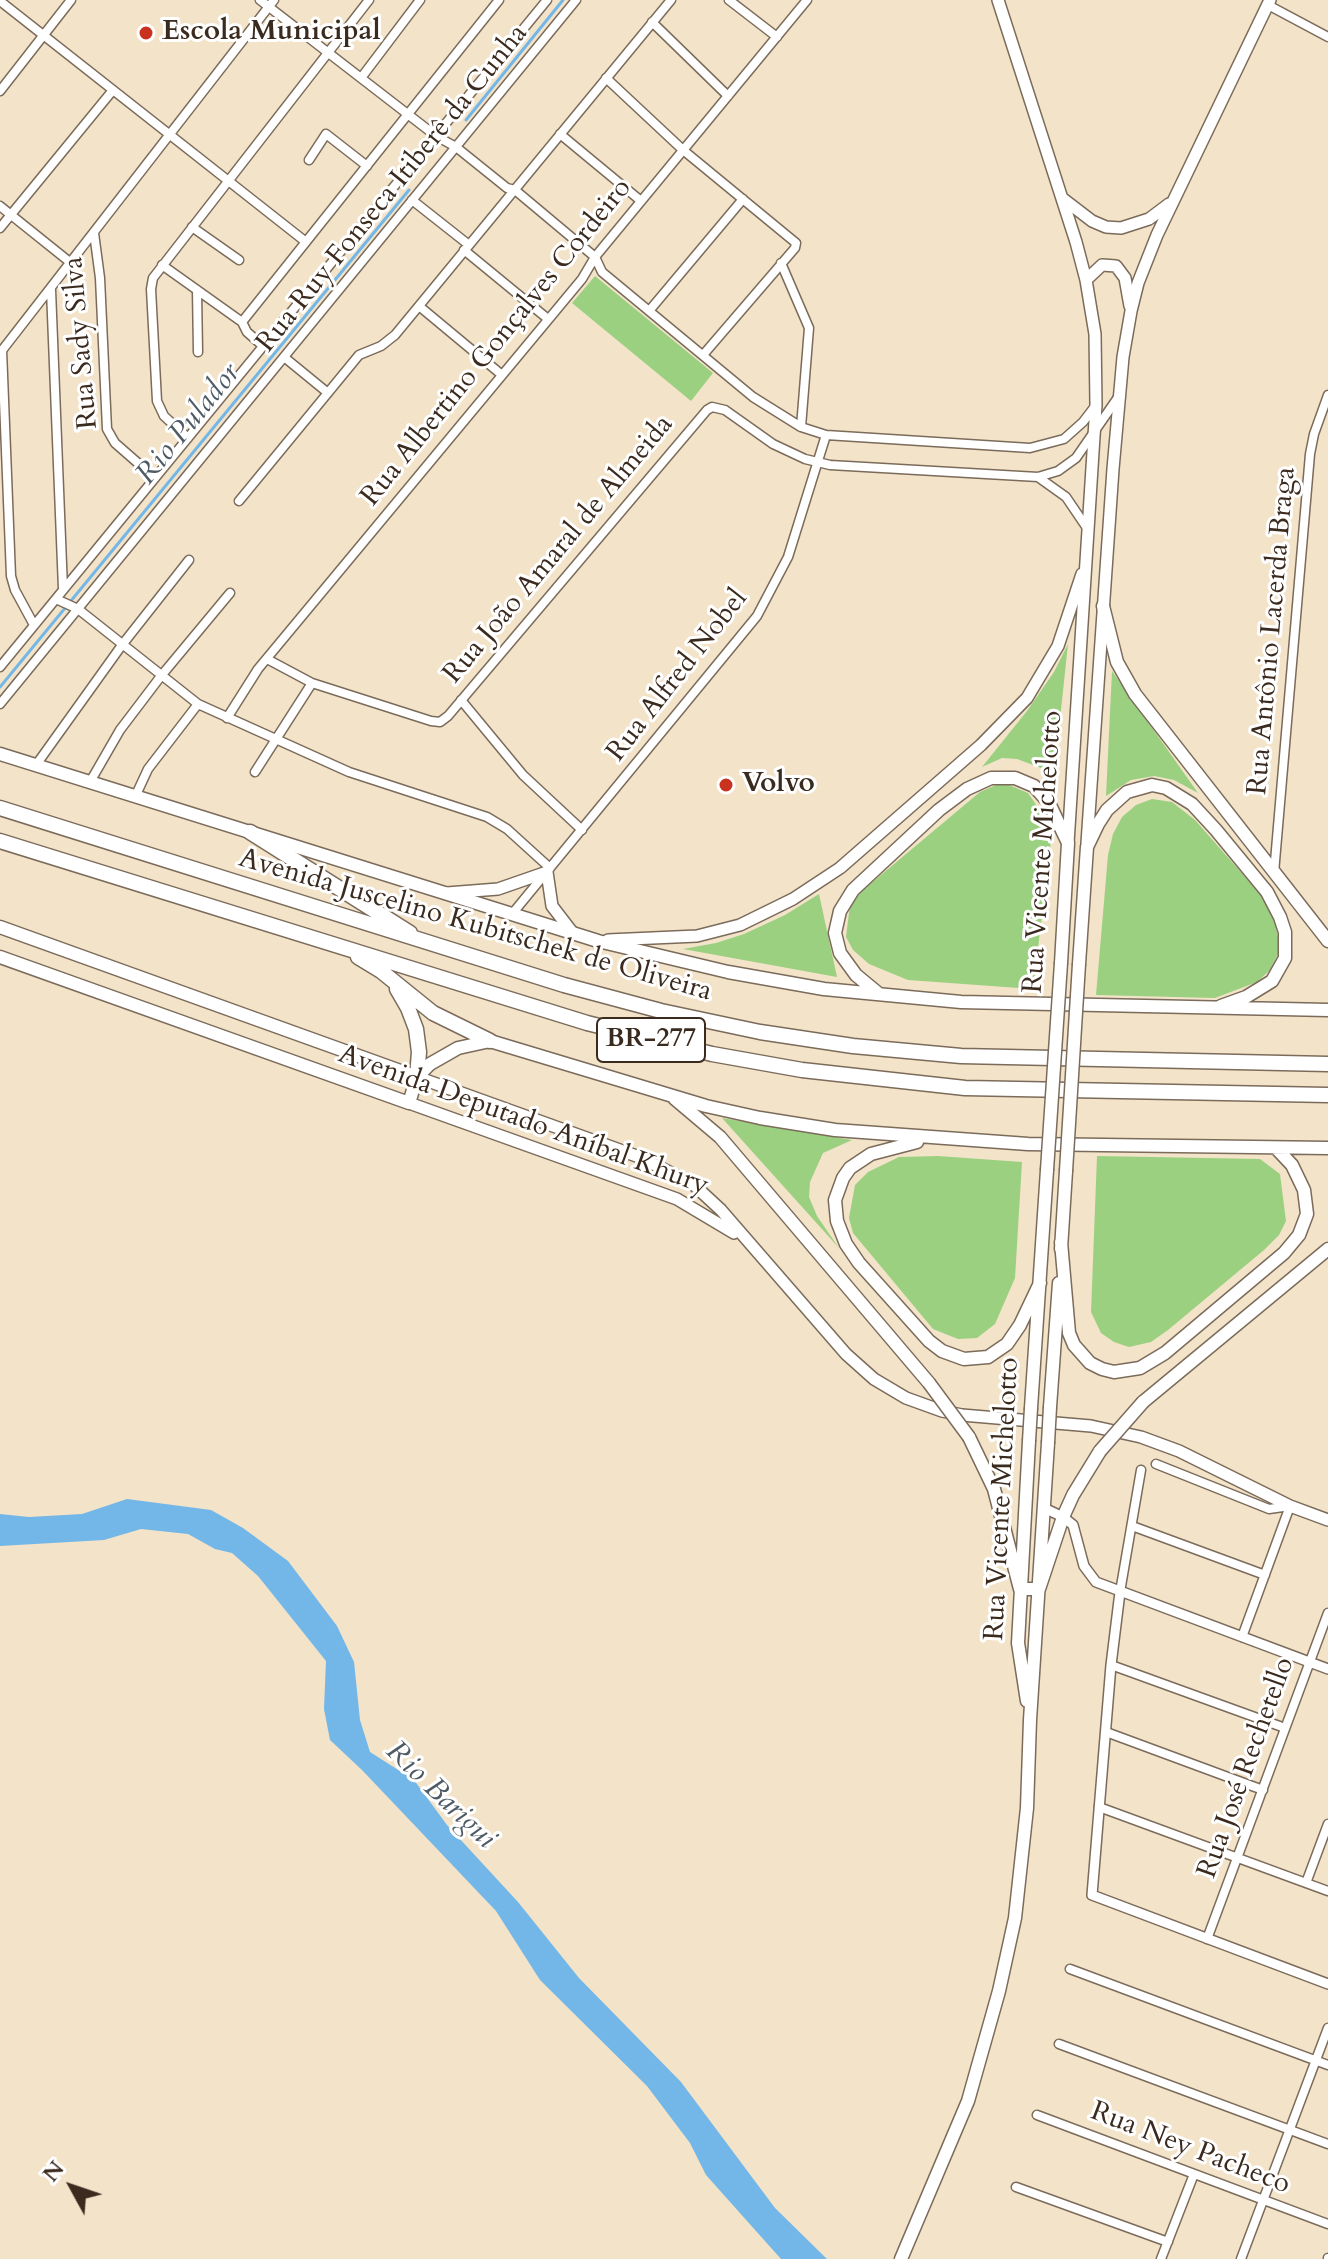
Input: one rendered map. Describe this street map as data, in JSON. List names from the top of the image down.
{
  "streets": {
    "highway": ["Avenida Juscelino Kubitschek de Oliveira", "BR-277"],
    "main road": ["Rua Vicente Michelotto", "Avenida Deputado Aníbal Khury"],
    "street": [
      "Rua Ruy Fonseca Itiberê da Cunha",
      "Rua Sady Silva",
      "Rua Albertino Gonçalves Cordeiro",
      "Rua João Amaral de Almeida",
      "Rua Antônio Lacerda Braga",
      "Rua Alfred Nobel",
      "Rua José Rechetello",
      "Rua Ney Pacheco"
    ]
  },
  "crossings": [
    ["Rua Ruy Fonseca Itiberê da Cunha", "Rua Sady Silva"],
    ["Rua João Amaral de Almeida", "Rua Alfred Nobel"]
  ],
  "water": ["Rio Pulador", "Rio Barigui"],
  "places": ["Escola Municipal", "Volvo"],
  "north": "top left"
}
